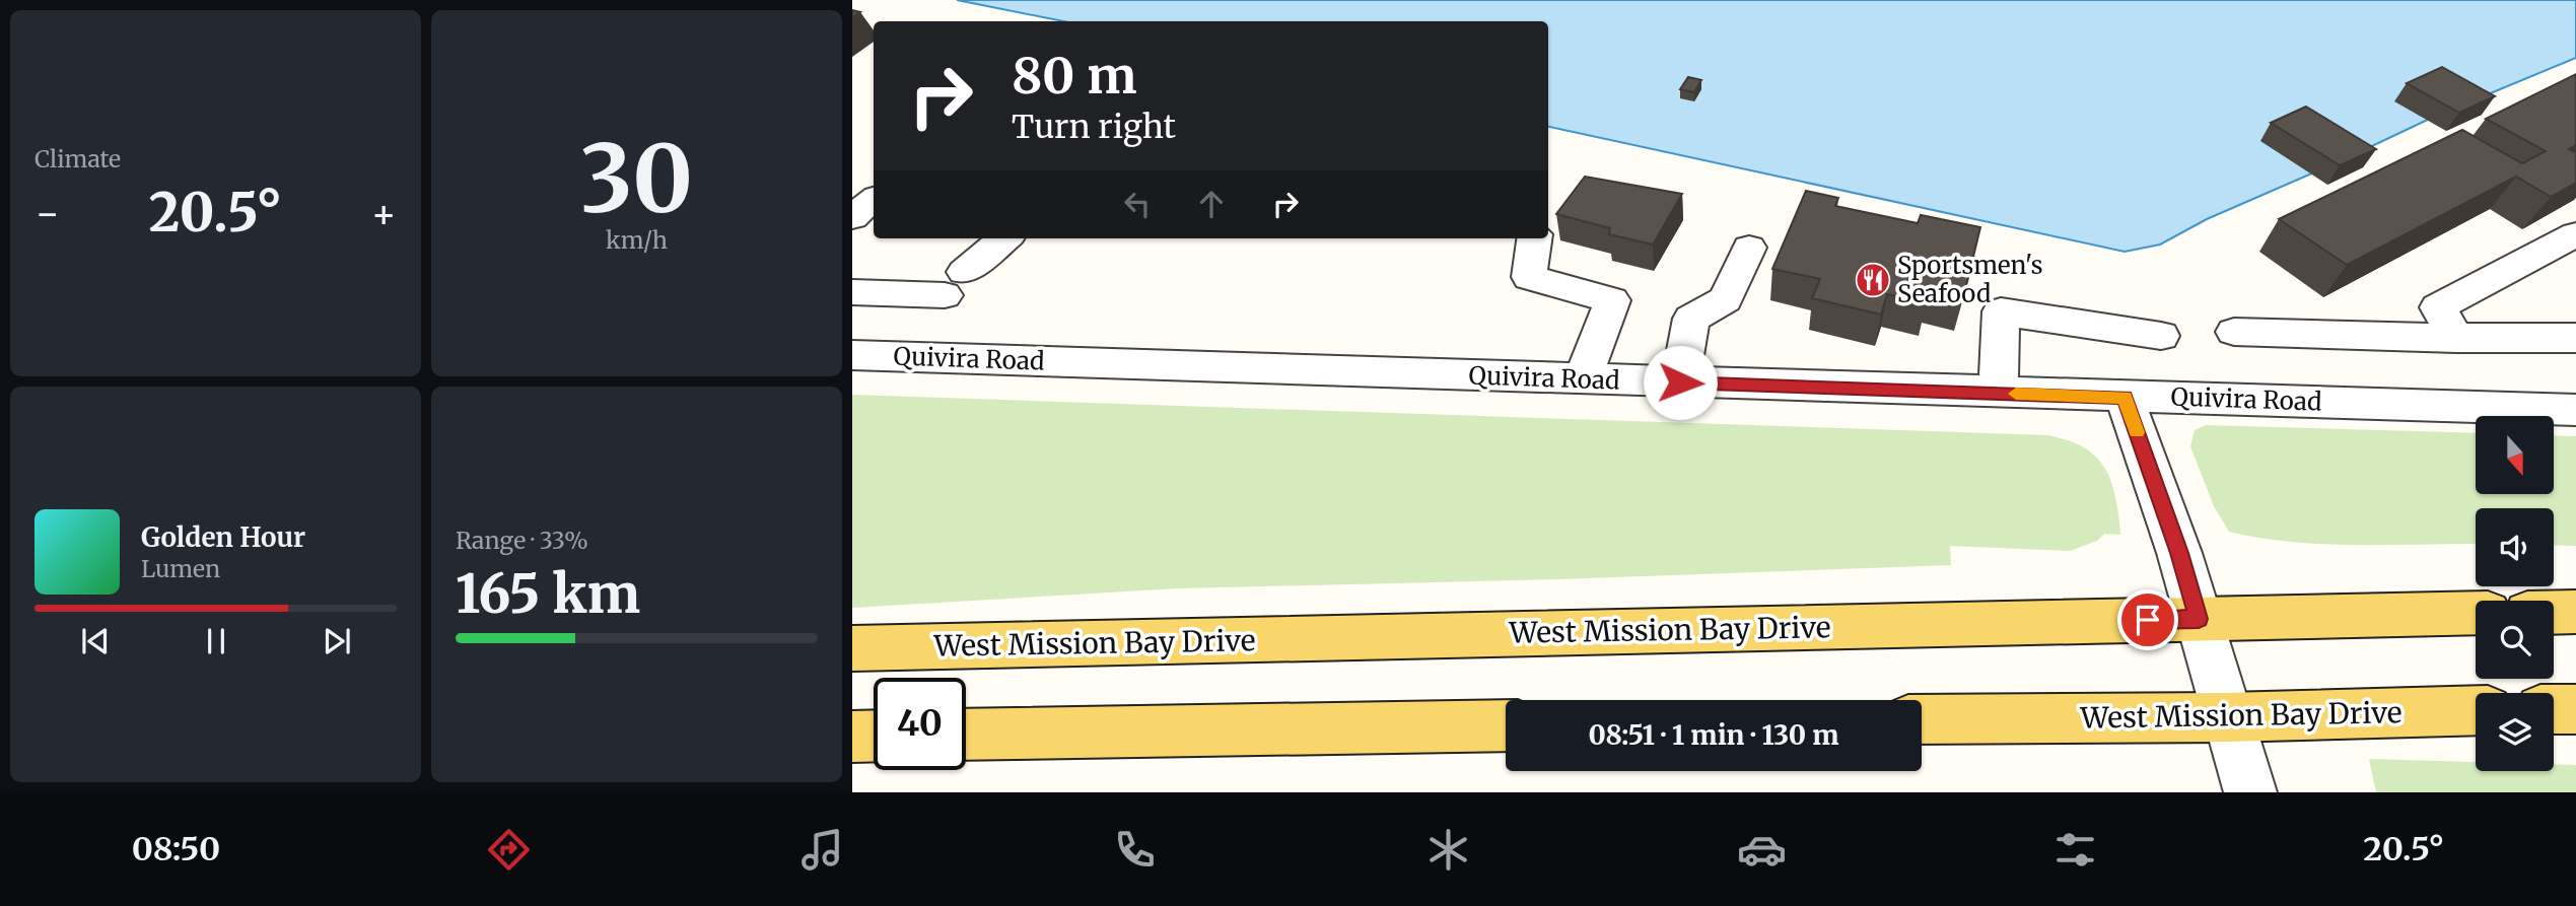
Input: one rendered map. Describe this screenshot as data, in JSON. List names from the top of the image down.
{
  "streets": {
    "main road": ["West Mission Bay Drive"],
    "street": ["Quivira Road"]
  },
  "places": {
    "restaurant": ["Sportsmen's Seafood"]
  },
  "north": "bottom",
  "page": {
    "tile": [
      "Climate",
      ["30", "km/h"],
      ["Range · 33%", "165 km"]
    ],
    "turn": ["80 m", "Turn right"],
    "heat": ["−", "20.5°", "+"],
    "song": ["Golden Hour", "Lumen"],
    "limit": "40",
    "trip": "08:51 · 1 min · 130 m",
    "tabs": ["08:50", "20.5°"]
  }
}
